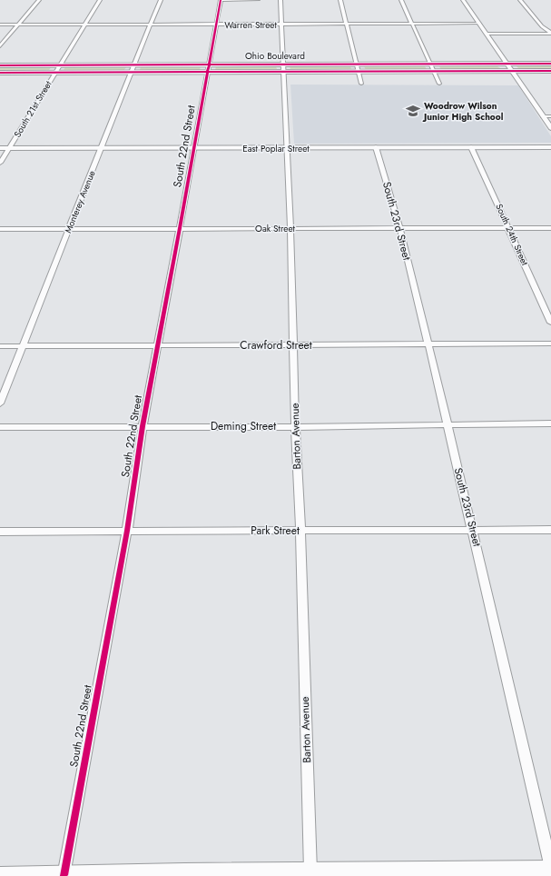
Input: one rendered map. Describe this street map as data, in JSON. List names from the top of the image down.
{
  "streets": {
    "main road": ["East Poplar Street"],
    "street": [
      "Warren Street",
      "Ohio Boulevard",
      "South 21st Street",
      "South 22nd Street",
      "Monterey Avenue",
      "South 23rd Street",
      "Oak Street",
      "South 24th Street",
      "Crawford Street",
      "Deming Street",
      "Barton Avenue",
      "Park Street"
    ]
  },
  "crossings": [
    ["Warren Street", "South 21st Street"],
    ["Warren Street", "South 22nd Street"],
    ["Warren Street", "Monterey Avenue"],
    ["Warren Street", "Barton Avenue"],
    ["Ohio Boulevard", "South 21st Street"],
    ["Ohio Boulevard", "South 22nd Street"],
    ["Ohio Boulevard", "Monterey Avenue"],
    ["Ohio Boulevard", "Barton Avenue"],
    ["South 21st Street", "East Poplar Street"],
    ["South 22nd Street", "East Poplar Street"],
    ["South 22nd Street", "Oak Street"],
    ["South 22nd Street", "Crawford Street"],
    ["South 22nd Street", "Deming Street"],
    ["South 22nd Street", "Park Street"],
    ["East Poplar Street", "Monterey Avenue"],
    ["East Poplar Street", "South 23rd Street"],
    ["East Poplar Street", "South 24th Street"],
    ["East Poplar Street", "Barton Avenue"],
    ["Monterey Avenue", "Oak Street"],
    ["Monterey Avenue", "Crawford Street"],
    ["South 23rd Street", "Oak Street"],
    ["South 23rd Street", "Crawford Street"],
    ["South 23rd Street", "Deming Street"],
    ["South 23rd Street", "Park Street"],
    ["Oak Street", "South 24th Street"],
    ["Oak Street", "Barton Avenue"],
    ["Crawford Street", "Barton Avenue"],
    ["Deming Street", "Barton Avenue"],
    ["Barton Avenue", "Park Street"]
  ],
  "places": {
    "school or university": ["Woodrow Wilson Junior High School"]
  }
}
